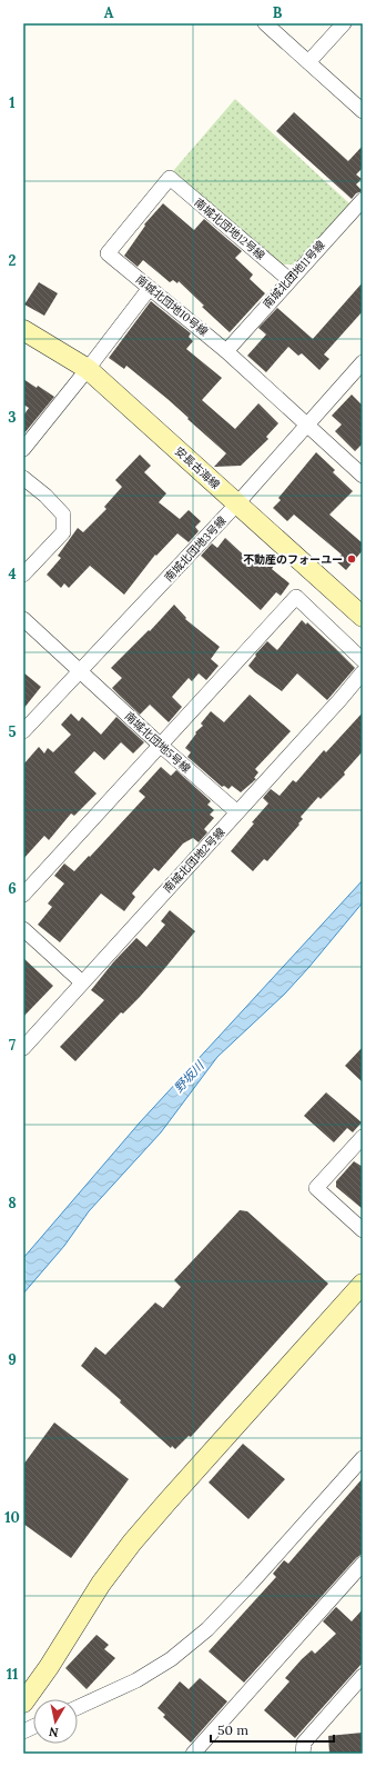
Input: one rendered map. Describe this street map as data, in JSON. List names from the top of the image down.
{
  "streets": {
    "street": [
      "南城北団地12号線",
      "南城北団地11号線",
      "南城北団地10号線",
      "安長古海線",
      "南城北団地3号線",
      "南城北団地5号線",
      "南城北団地2号線"
    ]
  },
  "crossings": [
    ["南城北団地12号線", "南城北団地11号線"],
    ["南城北団地12号線", "南城北団地10号線"],
    ["南城北団地11号線", "南城北団地10号線"],
    ["南城北団地10号線", "南城北団地3号線"],
    ["安長古海線", "南城北団地3号線"],
    ["南城北団地3号線", "南城北団地5号線"],
    ["南城北団地5号線", "南城北団地2号線"]
  ],
  "water": ["野坂川"],
  "places": ["不動産のフォーユー"],
  "scale_bar": "50 m",
  "north": "bottom",
  "grid": {
    "columns": ["A", "B"],
    "rows": [
      "1",
      "2",
      "3",
      "4",
      "5",
      "6",
      "7",
      "8",
      "9",
      "10",
      "11"
    ]
  }
}
